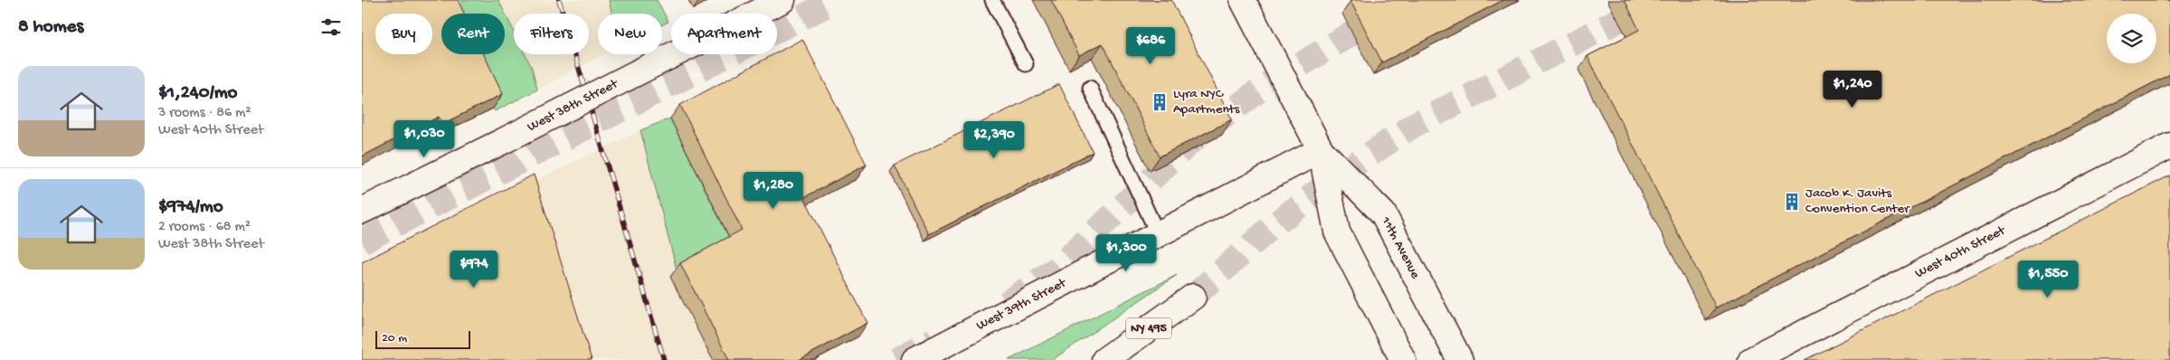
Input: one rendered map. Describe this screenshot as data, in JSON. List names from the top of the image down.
{
  "streets": {
    "main road": [
      "West 38th Street",
      "11th Avenue",
      "West 40th Street",
      "West 39th Street",
      "NY 495"
    ]
  },
  "crossings": [
    ["11th Avenue", "West 39th Street"]
  ],
  "places": {
    "building": ["Lyra NYC Apartments", "Jacob K. Javits Convention Center"]
  },
  "scale_bar": "20 m",
  "page": {
    "heading": "8 homes",
    "chip": [
      "Buy",
      "Rent",
      "Filters",
      "New",
      "Apartment"
    ],
    "price": [
      "$686",
      "$1,240",
      "$1,030",
      "$2,390",
      "$1,280",
      "$1,300",
      "$974",
      "$1,550"
    ],
    "list": [
      {
        "name": "$1,240/mo",
        "note": "3 rooms · 86 m² · West 40th Street"
      },
      {
        "name": "$974/mo",
        "note": "2 rooms · 68 m² · West 38th Street"
      }
    ],
    "scale": "20 m"
  }
}
